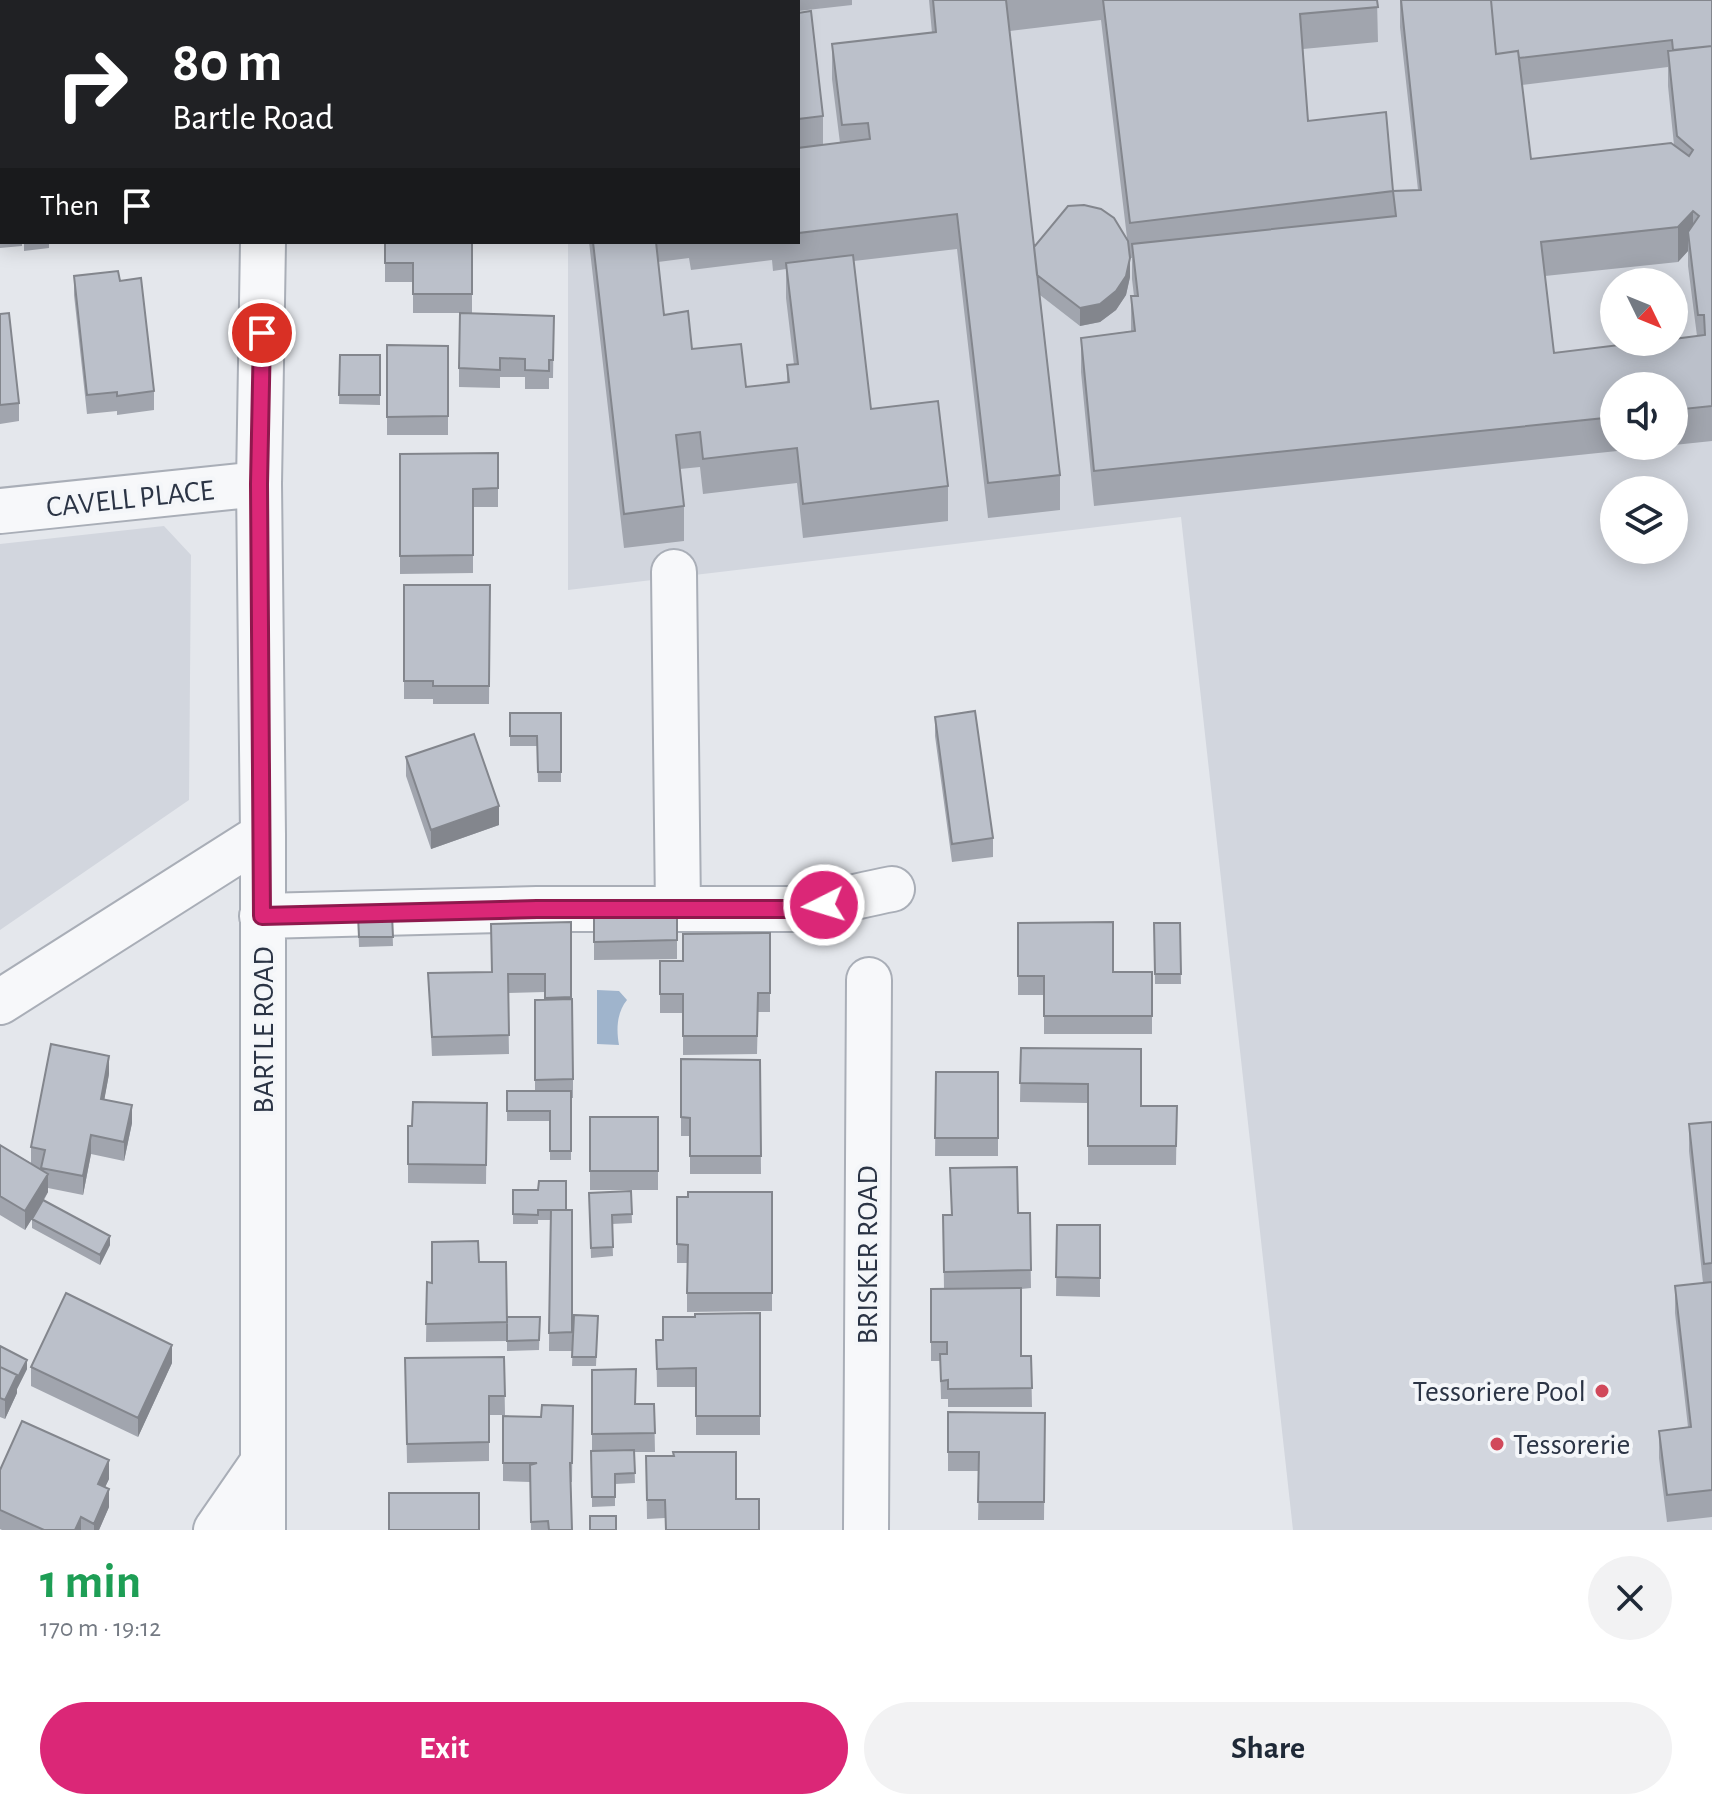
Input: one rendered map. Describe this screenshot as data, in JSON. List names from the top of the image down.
{
  "streets": {
    "street": ["CAVELL PLACE", "BARTLE ROAD", "BRISKER ROAD"]
  },
  "crossings": [
    ["CAVELL PLACE", "BARTLE ROAD"]
  ],
  "places": ["Tessoriere Pool", "Tessorerie"],
  "north": "bottom right",
  "page": {
    "turn": ["80 m", "Bartle Road"],
    "then": "Then",
    "heading": ["1 min", "170 m · 19:12"],
    "buttons": ["Exit", "Share"]
  }
}
